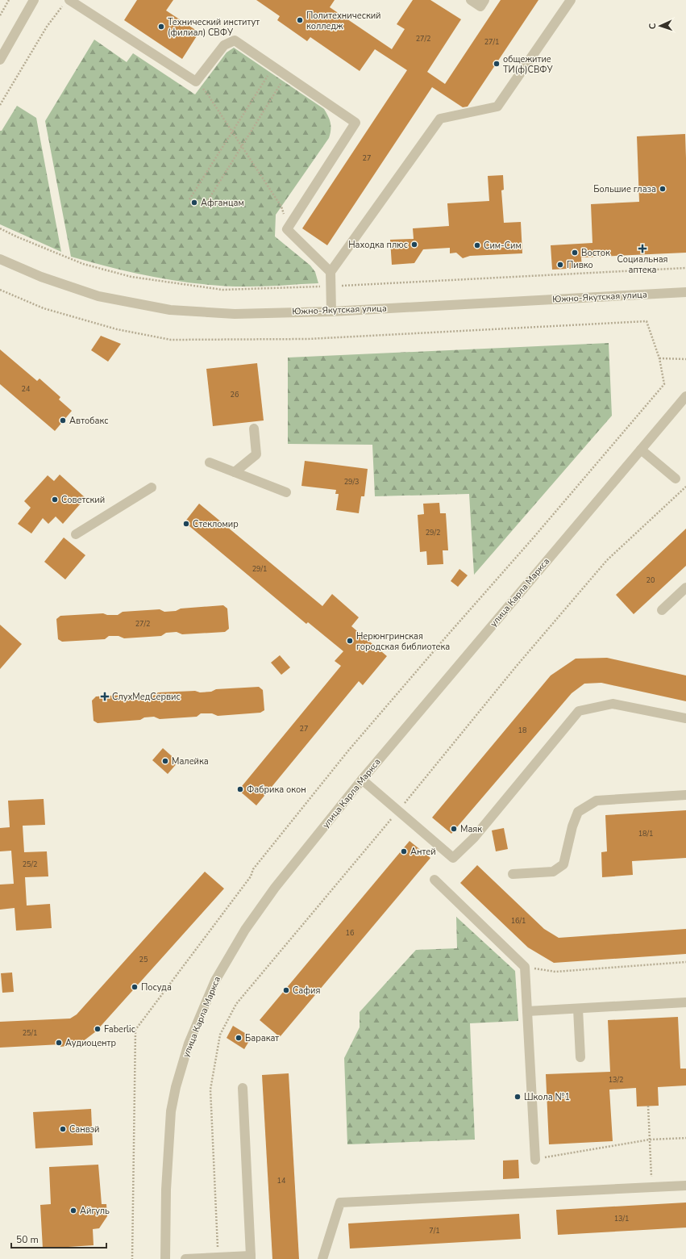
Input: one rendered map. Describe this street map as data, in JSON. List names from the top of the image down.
{
  "streets": {
    "street": ["Южно-Якутская улица", "улица Карла Маркса"]
  },
  "places": {
    "other": [
      "Политехнический колледж",
      "Технический институт (филиал) СВФУ",
      "общежитие ТИ(ф)СВФУ",
      "Большие глаза",
      "Афганцам",
      "Находка плюс",
      "Сим-Сим",
      "Восток",
      "Пивко",
      "Автобакс",
      "Советский",
      "Стекломир",
      "Нерюнгринская городская библиотека",
      "Малейка",
      "Фабрика окон",
      "Маяк",
      "Антей",
      "Посуда",
      "Сафия",
      "Faberlic",
      "Баракат",
      "Аудиоцентр",
      "Школа №1",
      "Санвэй",
      "Айгуль"
    ],
    "health": ["Социальная аптека", "СлухМедСервис"]
  },
  "house_numbers": [
    "27/2",
    "27/1",
    "27",
    "24",
    "26",
    "29/3",
    "29/2",
    "29/1",
    "20",
    "27/2",
    "27",
    "18",
    "18/1",
    "25/2",
    "16/1",
    "16",
    "25",
    "25/1",
    "13/2",
    "14",
    "13/1",
    "7/1"
  ],
  "scale_bar": "50 m",
  "north": "left"
}
